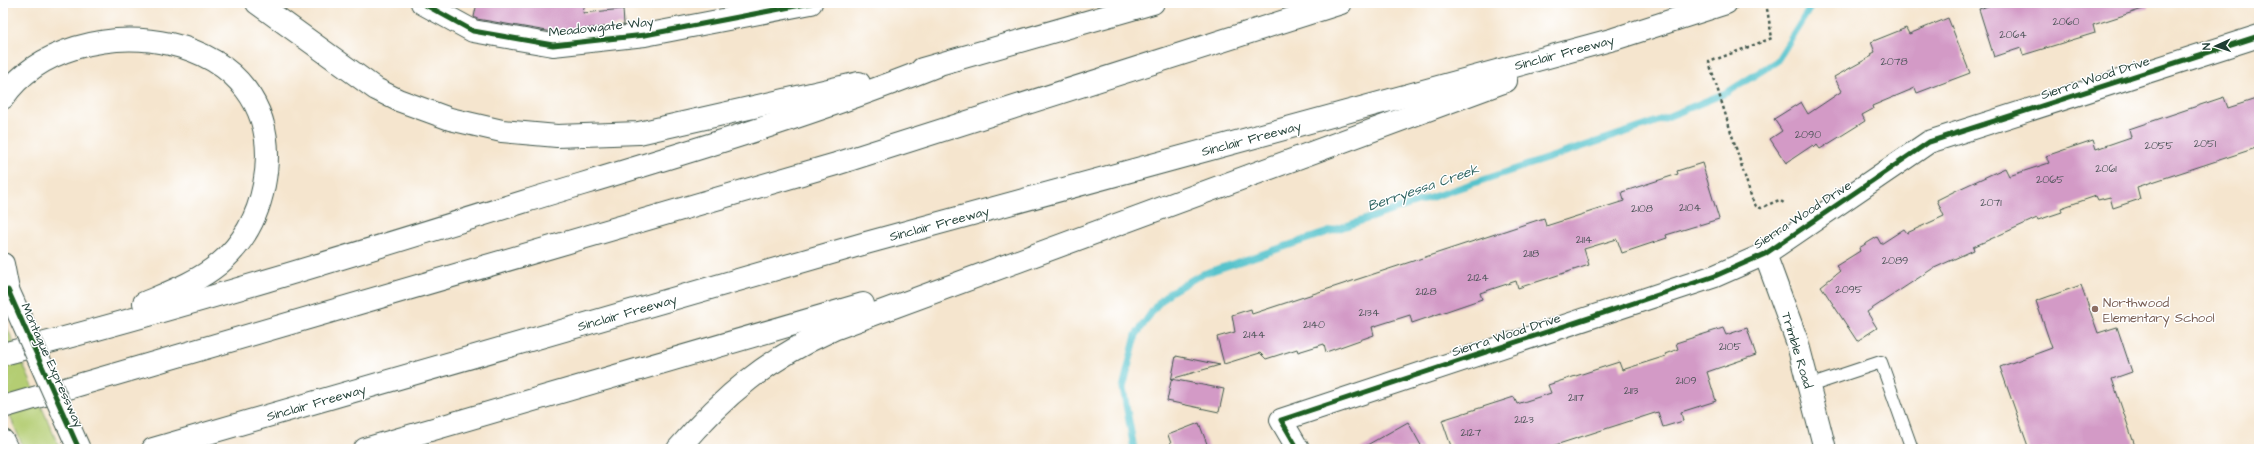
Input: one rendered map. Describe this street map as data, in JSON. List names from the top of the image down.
{
  "streets": {
    "main road": [
      "Meadowgate Way",
      "Sinclair Freeway",
      "Sierra Wood Drive",
      "Trimble Road",
      "Montague Expressway"
    ]
  },
  "crossings": [
    ["Sierra Wood Drive", "Trimble Road"]
  ],
  "water": ["Berryessa Creek"],
  "places": ["Northwood Elementary School"],
  "house_numbers": [
    "2060",
    "2064",
    "2078",
    "2090",
    "2051",
    "2055",
    "2061",
    "2065",
    "2071",
    "2104",
    "2108",
    "2114",
    "2118",
    "2089",
    "2124",
    "2095",
    "2128",
    "2134",
    "2140",
    "2144",
    "2105",
    "2109",
    "2113",
    "2117",
    "2123",
    "2127"
  ],
  "north": "left"
}
